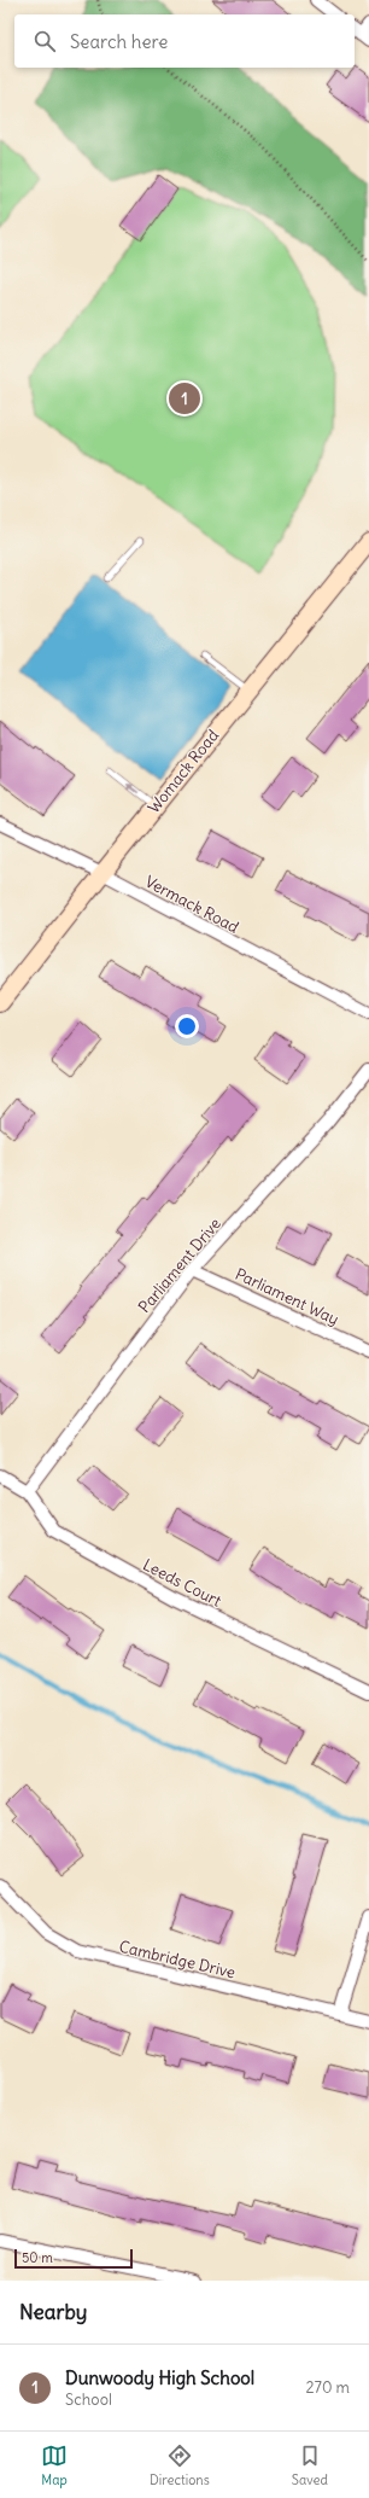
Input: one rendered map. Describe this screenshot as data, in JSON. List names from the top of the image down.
{
  "streets": {
    "street": [
      "Womack Road",
      "Vermack Road",
      "Parliament Drive",
      "Parliament Way",
      "Leeds Court",
      "Cambridge Drive"
    ]
  },
  "crossings": [
    ["Womack Road", "Vermack Road"],
    ["Parliament Drive", "Parliament Way"],
    ["Parliament Drive", "Leeds Court"]
  ],
  "scale_bar": "50 m",
  "page": {
    "search": "Search here",
    "pins": "1",
    "scale": "50 m",
    "heading": "Nearby",
    "list": [
      {
        "mark": "1",
        "name": "Dunwoody High School",
        "note": "School",
        "value": "270 m"
      }
    ],
    "nav": ["Map", "Directions", "Saved"]
  }
}
